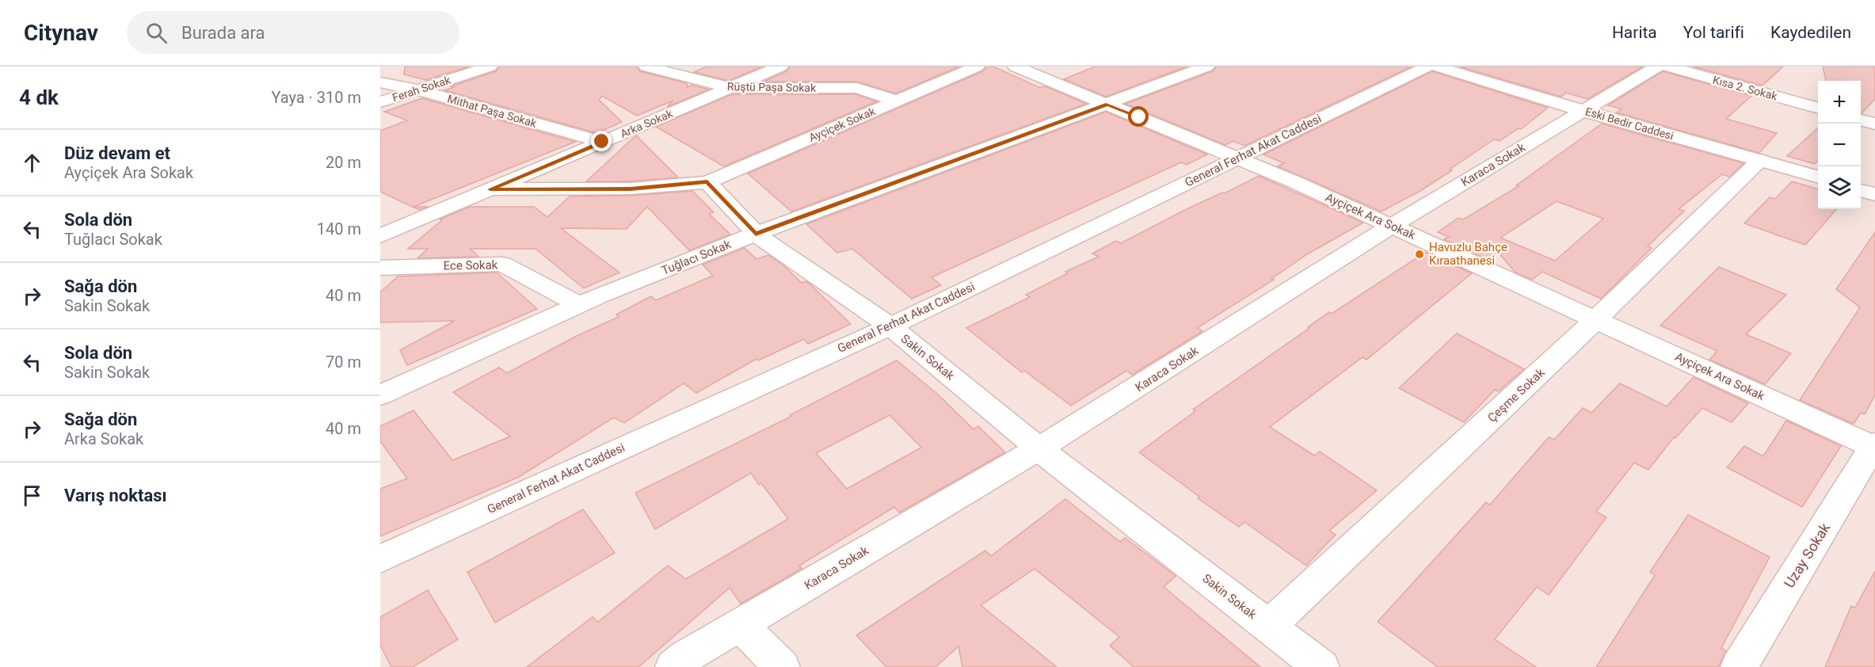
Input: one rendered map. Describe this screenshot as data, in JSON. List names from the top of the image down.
{
  "streets": {
    "street": [
      "Rüştü Paşa Sokak",
      "Kısa 2. Sokak",
      "Ferah Sokak",
      "Mithat Paşa Sokak",
      "Arka Sokak",
      "Eski Bedir Caddesi",
      "Ayçiçek Sokak",
      "General Ferhat Akat Caddesi",
      "Karaca Sokak",
      "Ayçiçek Ara Sokak",
      "Tuğlacı Sokak",
      "Ece Sokak",
      "Sakin Sokak",
      "Çeşme Sokak",
      "Uzay Sokak"
    ]
  },
  "crossings": [
    ["Rüştü Paşa Sokak", "Arka Sokak"],
    ["Rüştü Paşa Sokak", "Ayçiçek Sokak"],
    ["Ferah Sokak", "Mithat Paşa Sokak"],
    ["Mithat Paşa Sokak", "Arka Sokak"],
    ["Eski Bedir Caddesi", "Karaca Sokak"],
    ["Eski Bedir Caddesi", "Çeşme Sokak"],
    ["Ayçiçek Sokak", "Sakin Sokak"],
    ["General Ferhat Akat Caddesi", "Ayçiçek Ara Sokak"],
    ["General Ferhat Akat Caddesi", "Sakin Sokak"],
    ["Karaca Sokak", "Ayçiçek Ara Sokak"],
    ["Karaca Sokak", "Sakin Sokak"],
    ["Ayçiçek Ara Sokak", "Tuğlacı Sokak"],
    ["Ayçiçek Ara Sokak", "Çeşme Sokak"],
    ["Ayçiçek Ara Sokak", "Uzay Sokak"],
    ["Tuğlacı Sokak", "Ece Sokak"],
    ["Tuğlacı Sokak", "Sakin Sokak"],
    ["Sakin Sokak", "Çeşme Sokak"]
  ],
  "places": ["Havuzlu Bahçe Kıraathanesi"],
  "page": {
    "header": "Citynav",
    "search": "Burada ara",
    "nav": ["Harita", "Yol tarifi", "Kaydedilen"],
    "heading": ["4 dk", "Yaya · 310 m"],
    "map_buttons": ["+", "−"],
    "list": [
      ["Düz devam et", "Ayçiçek Ara Sokak", "20 m"],
      ["Sola dön", "Tuğlacı Sokak", "140 m"],
      ["Sağa dön", "Sakin Sokak", "40 m"],
      ["Sola dön", "Sakin Sokak", "70 m"],
      ["Sağa dön", "Arka Sokak", "40 m"],
      "Varış noktası"
    ]
  }
}
